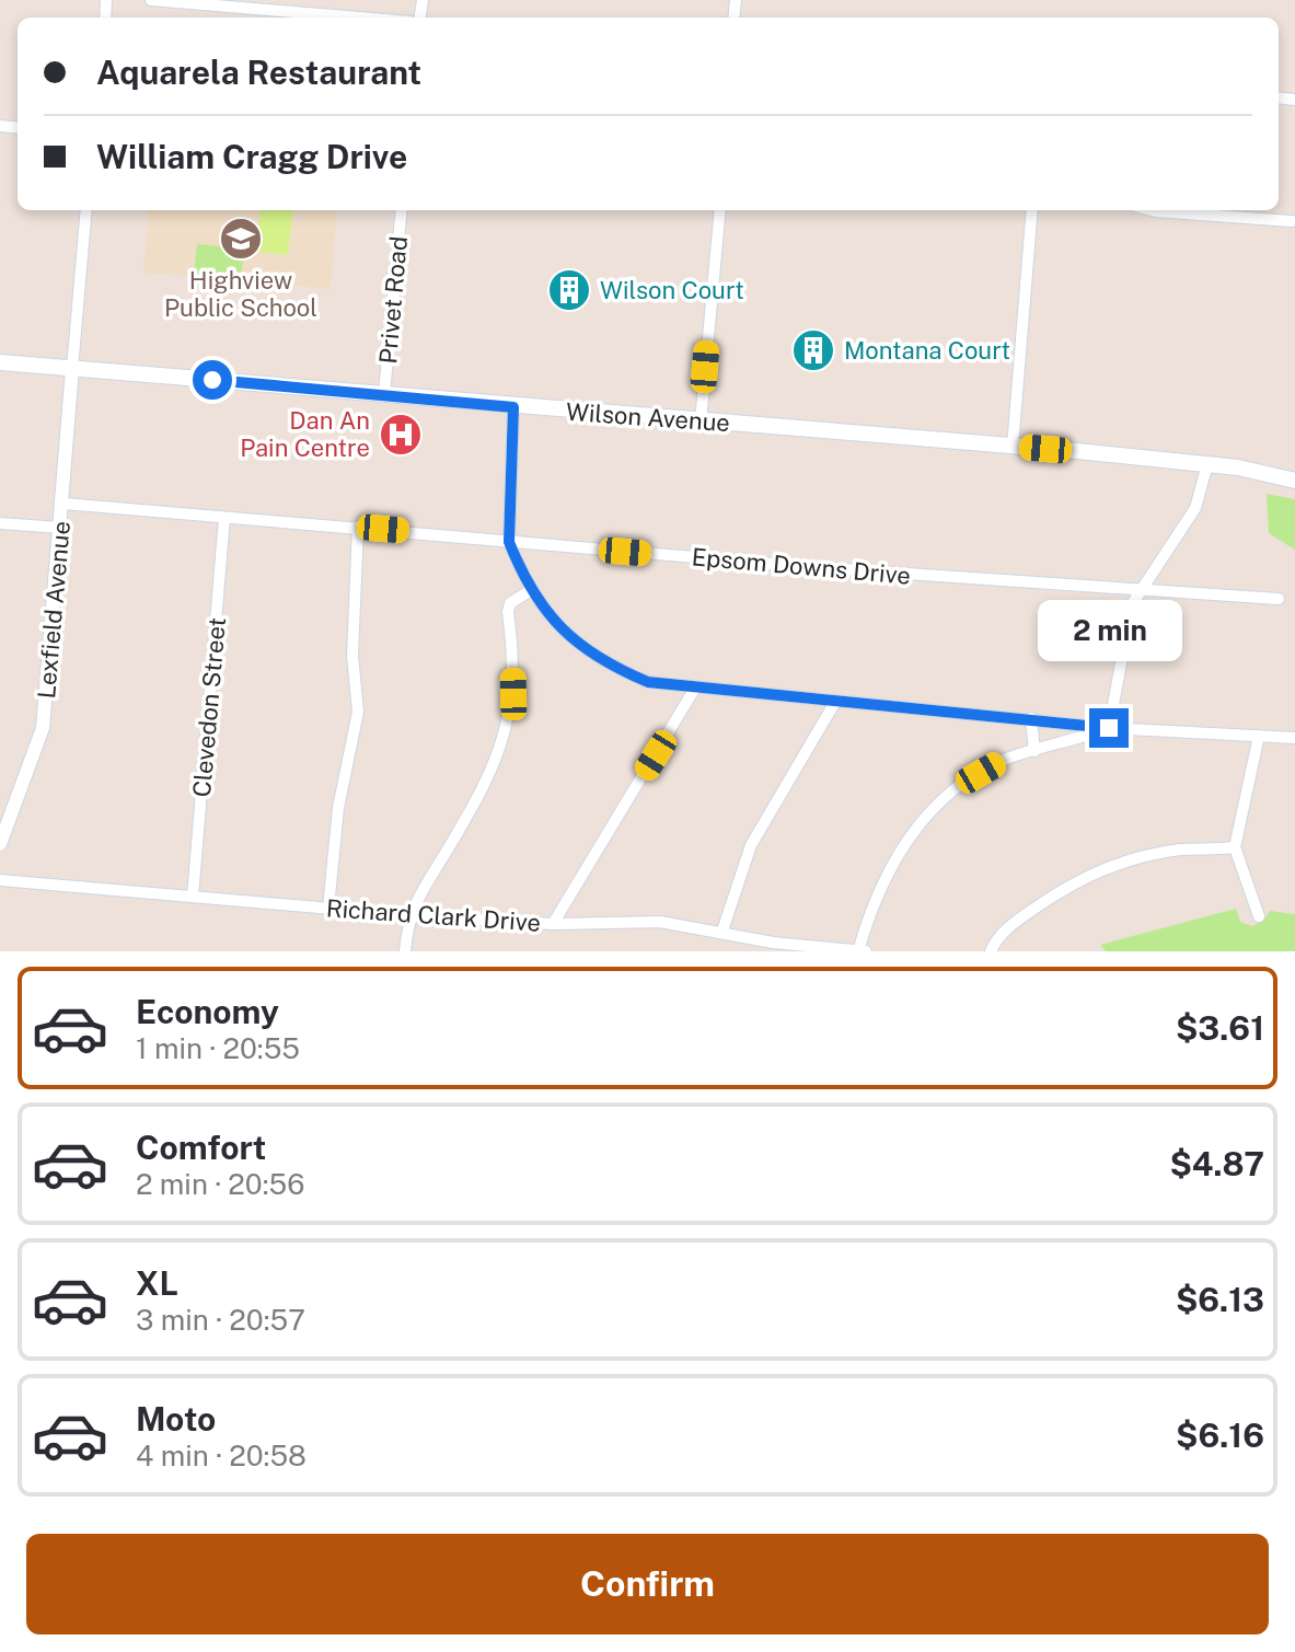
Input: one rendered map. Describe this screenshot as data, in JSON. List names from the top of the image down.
{
  "streets": {
    "main road": ["Wilson Avenue"],
    "street": [
      "Privet Road",
      "Epsom Downs Drive",
      "Lexfield Avenue",
      "Clevedon Street",
      "Richard Clark Drive"
    ]
  },
  "crossings": [
    ["Privet Road", "Wilson Avenue"],
    ["Wilson Avenue", "Lexfield Avenue"],
    ["Epsom Downs Drive", "Lexfield Avenue"],
    ["Epsom Downs Drive", "Clevedon Street"],
    ["Clevedon Street", "Richard Clark Drive"]
  ],
  "places": {
    "school or university": ["Highview Public School"],
    "building": ["Wilson Court", "Montana Court"],
    "hospital": ["Dan An Pain Centre"]
  },
  "page": {
    "banner": ["Aquarela Restaurant", "William Cragg Drive"],
    "bubble": "2 min",
    "list": [
      {
        "name": "Economy",
        "note": "1 min · 20:55",
        "value": "$3.61"
      },
      {
        "name": "Comfort",
        "note": "2 min · 20:56",
        "value": "$4.87"
      },
      {
        "name": "XL",
        "note": "3 min · 20:57",
        "value": "$6.13"
      },
      {
        "name": "Moto",
        "note": "4 min · 20:58",
        "value": "$6.16"
      }
    ],
    "buttons": "Confirm"
  }
}
